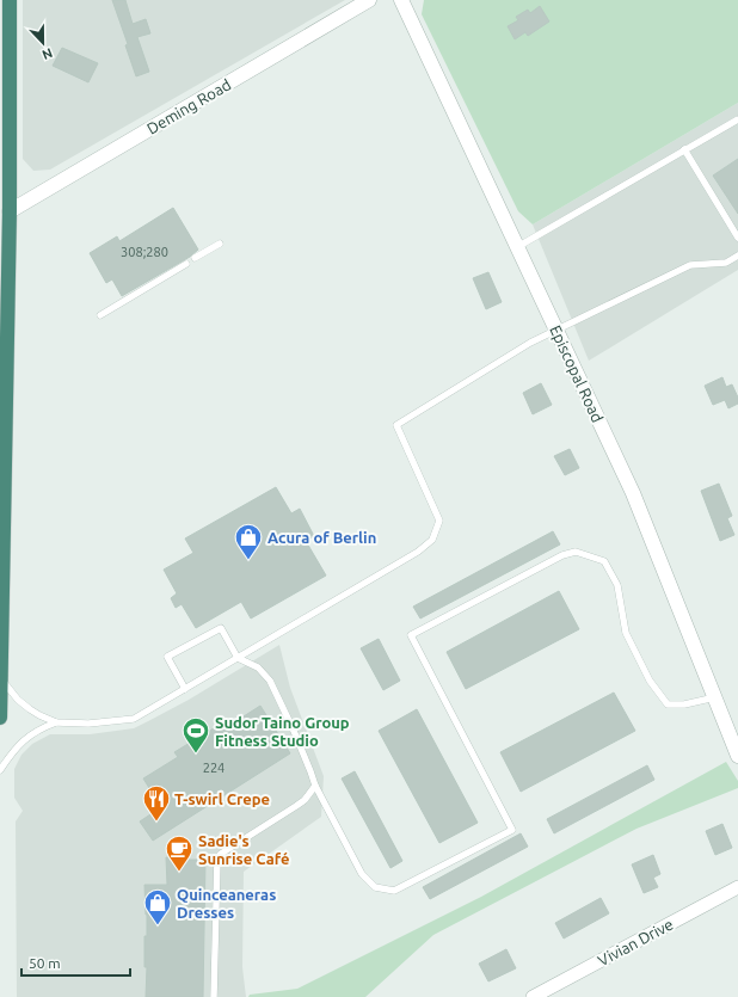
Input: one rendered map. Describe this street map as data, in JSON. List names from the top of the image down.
{
  "streets": {
    "street": ["Deming Road", "Episcopal Road", "Vivian Drive"]
  },
  "places": {
    "shop": ["Acura of Berlin", "Quinceaneras Dresses"],
    "sports": ["Sudor Taino Group Fitness Studio"],
    "restaurant": ["T-swirl Crepe"],
    "cafe": ["Sadie's Sunrise Café"]
  },
  "house_numbers": ["308;280", "224"],
  "scale_bar": "50 m",
  "north": "bottom"
}
